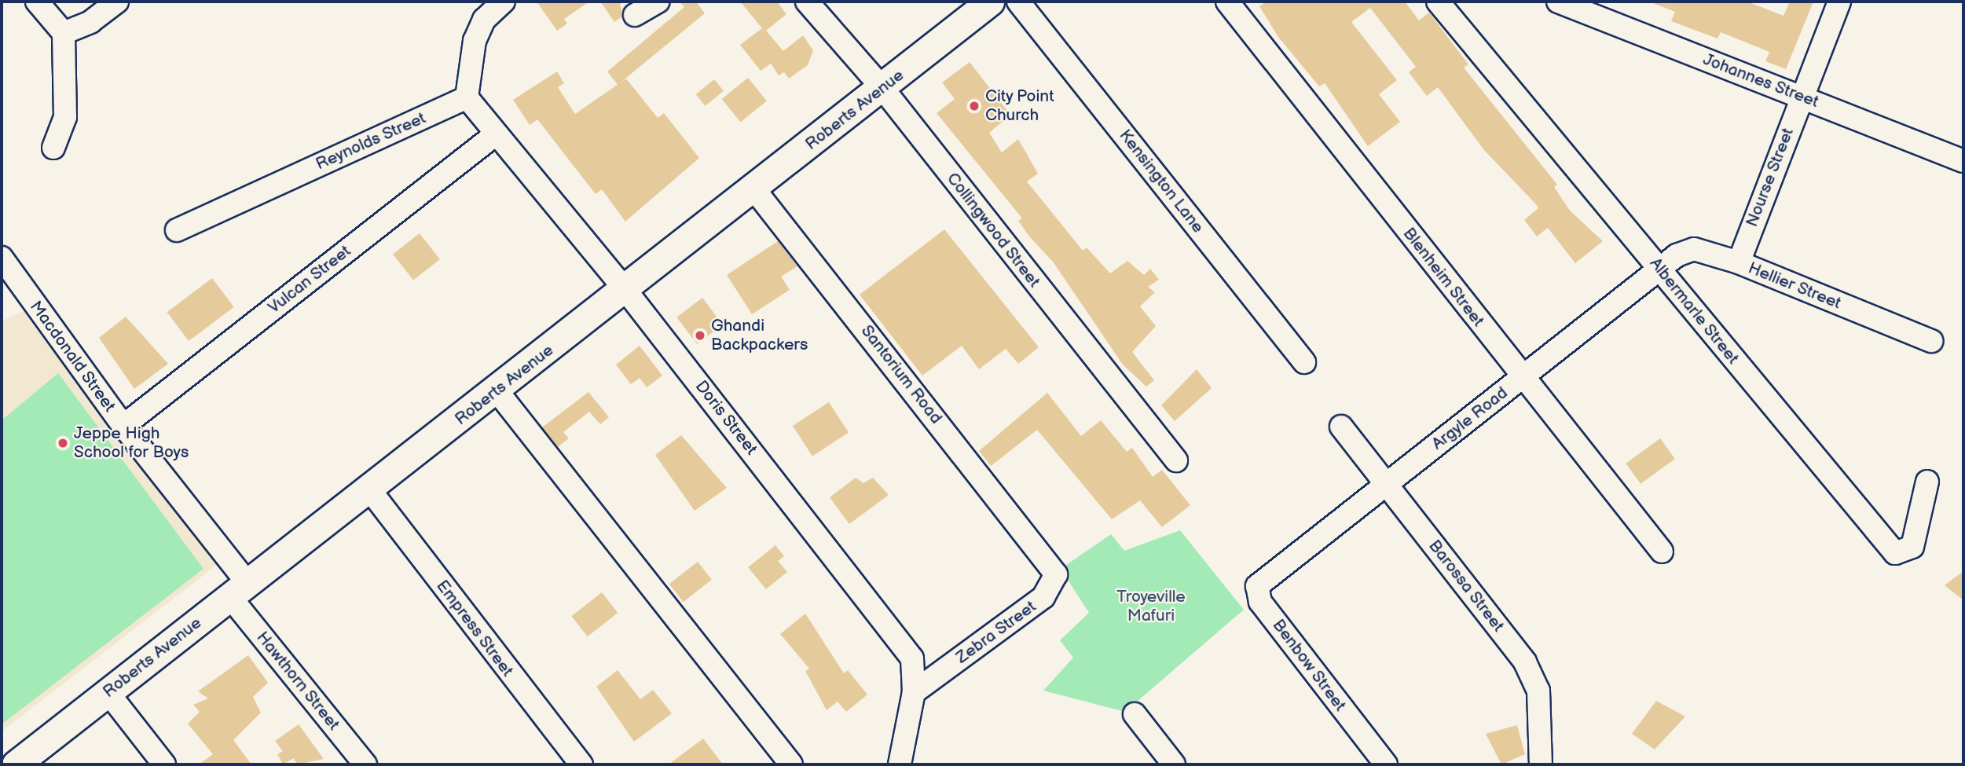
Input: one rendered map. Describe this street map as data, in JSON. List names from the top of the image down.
{
  "streets": {
    "main road": ["Roberts Avenue"],
    "street": [
      "Johannes Street",
      "Reynolds Street",
      "Nourse Street",
      "Kensington Lane",
      "Collingwood Street",
      "Blenheim Street",
      "Vulcan Street",
      "Hellier Street",
      "Albermarle Street",
      "Macdonald Street",
      "Santorium Road",
      "Doris Street",
      "Argyle Road",
      "Barossa Street",
      "Empress Street",
      "Zebra Street",
      "Benbow Street",
      "Hawthorn Street"
    ]
  },
  "crossings": [
    ["Johannes Street", "Nourse Street"],
    ["Roberts Avenue", "Collingwood Street"],
    ["Roberts Avenue", "Macdonald Street"],
    ["Roberts Avenue", "Santorium Road"],
    ["Roberts Avenue", "Doris Street"],
    ["Roberts Avenue", "Empress Street"],
    ["Roberts Avenue", "Hawthorn Street"],
    ["Reynolds Street", "Doris Street"],
    ["Nourse Street", "Hellier Street"],
    ["Blenheim Street", "Argyle Road"],
    ["Vulcan Street", "Macdonald Street"],
    ["Vulcan Street", "Doris Street"],
    ["Hellier Street", "Albermarle Street"],
    ["Hellier Street", "Argyle Road"],
    ["Albermarle Street", "Argyle Road"],
    ["Macdonald Street", "Hawthorn Street"],
    ["Santorium Road", "Zebra Street"],
    ["Doris Street", "Zebra Street"],
    ["Argyle Road", "Barossa Street"],
    ["Argyle Road", "Benbow Street"]
  ],
  "parks": ["Troyeville Mafuri"],
  "places": ["City Point Church", "Ghandi Backpackers", "Jeppe High School for Boys"]
}
